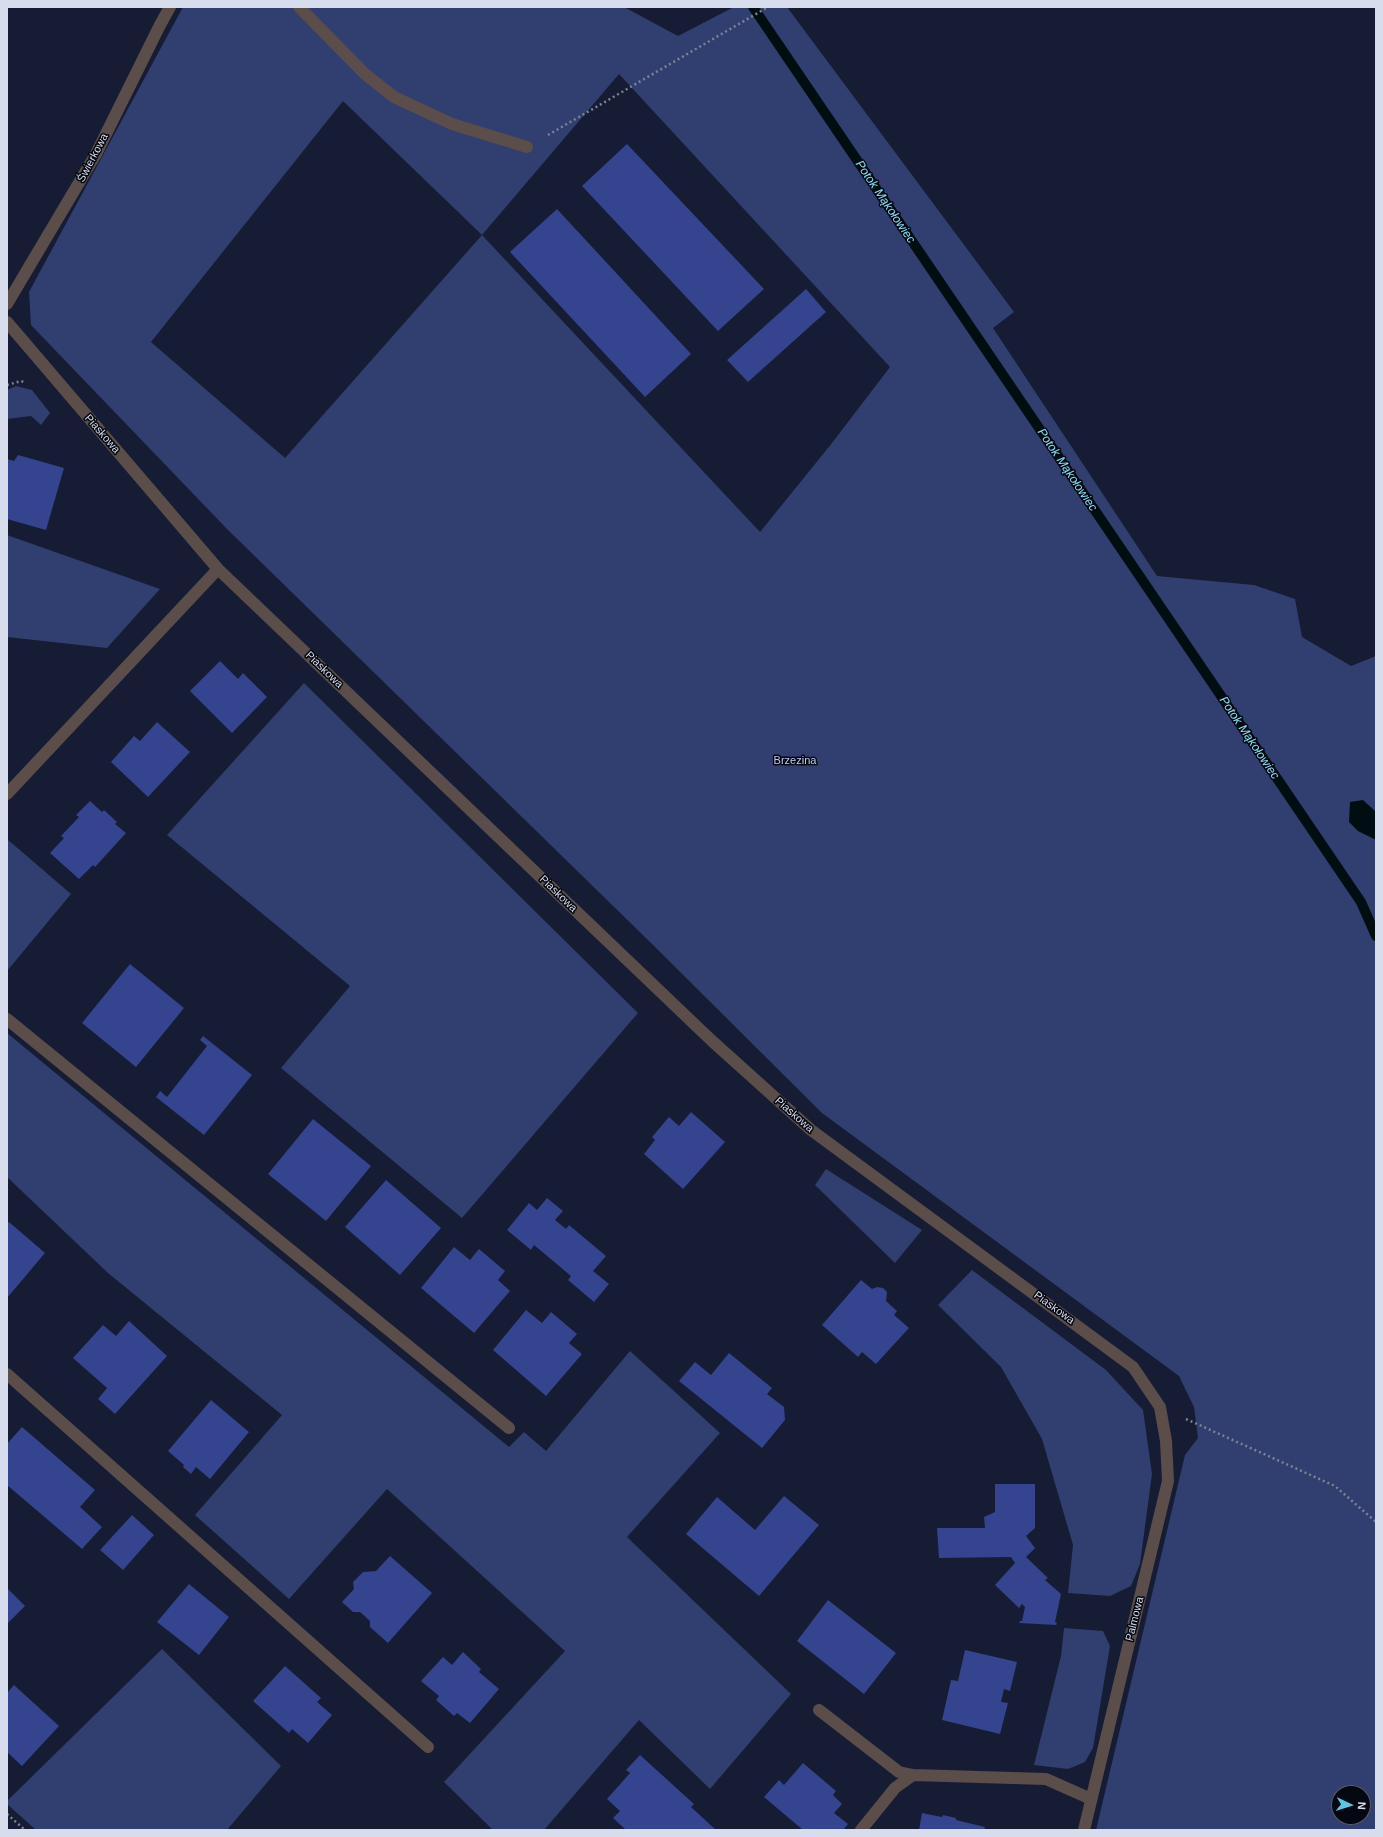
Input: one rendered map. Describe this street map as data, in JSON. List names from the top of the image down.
{
  "streets": {
    "street": ["Świerkowa", "Piaskowa", "Palmowa"]
  },
  "crossings": [
    ["Piaskowa", "Palmowa"]
  ],
  "water": ["Potok Mąkołowiec"],
  "parks": ["Brzezina"],
  "north": "right"
}
